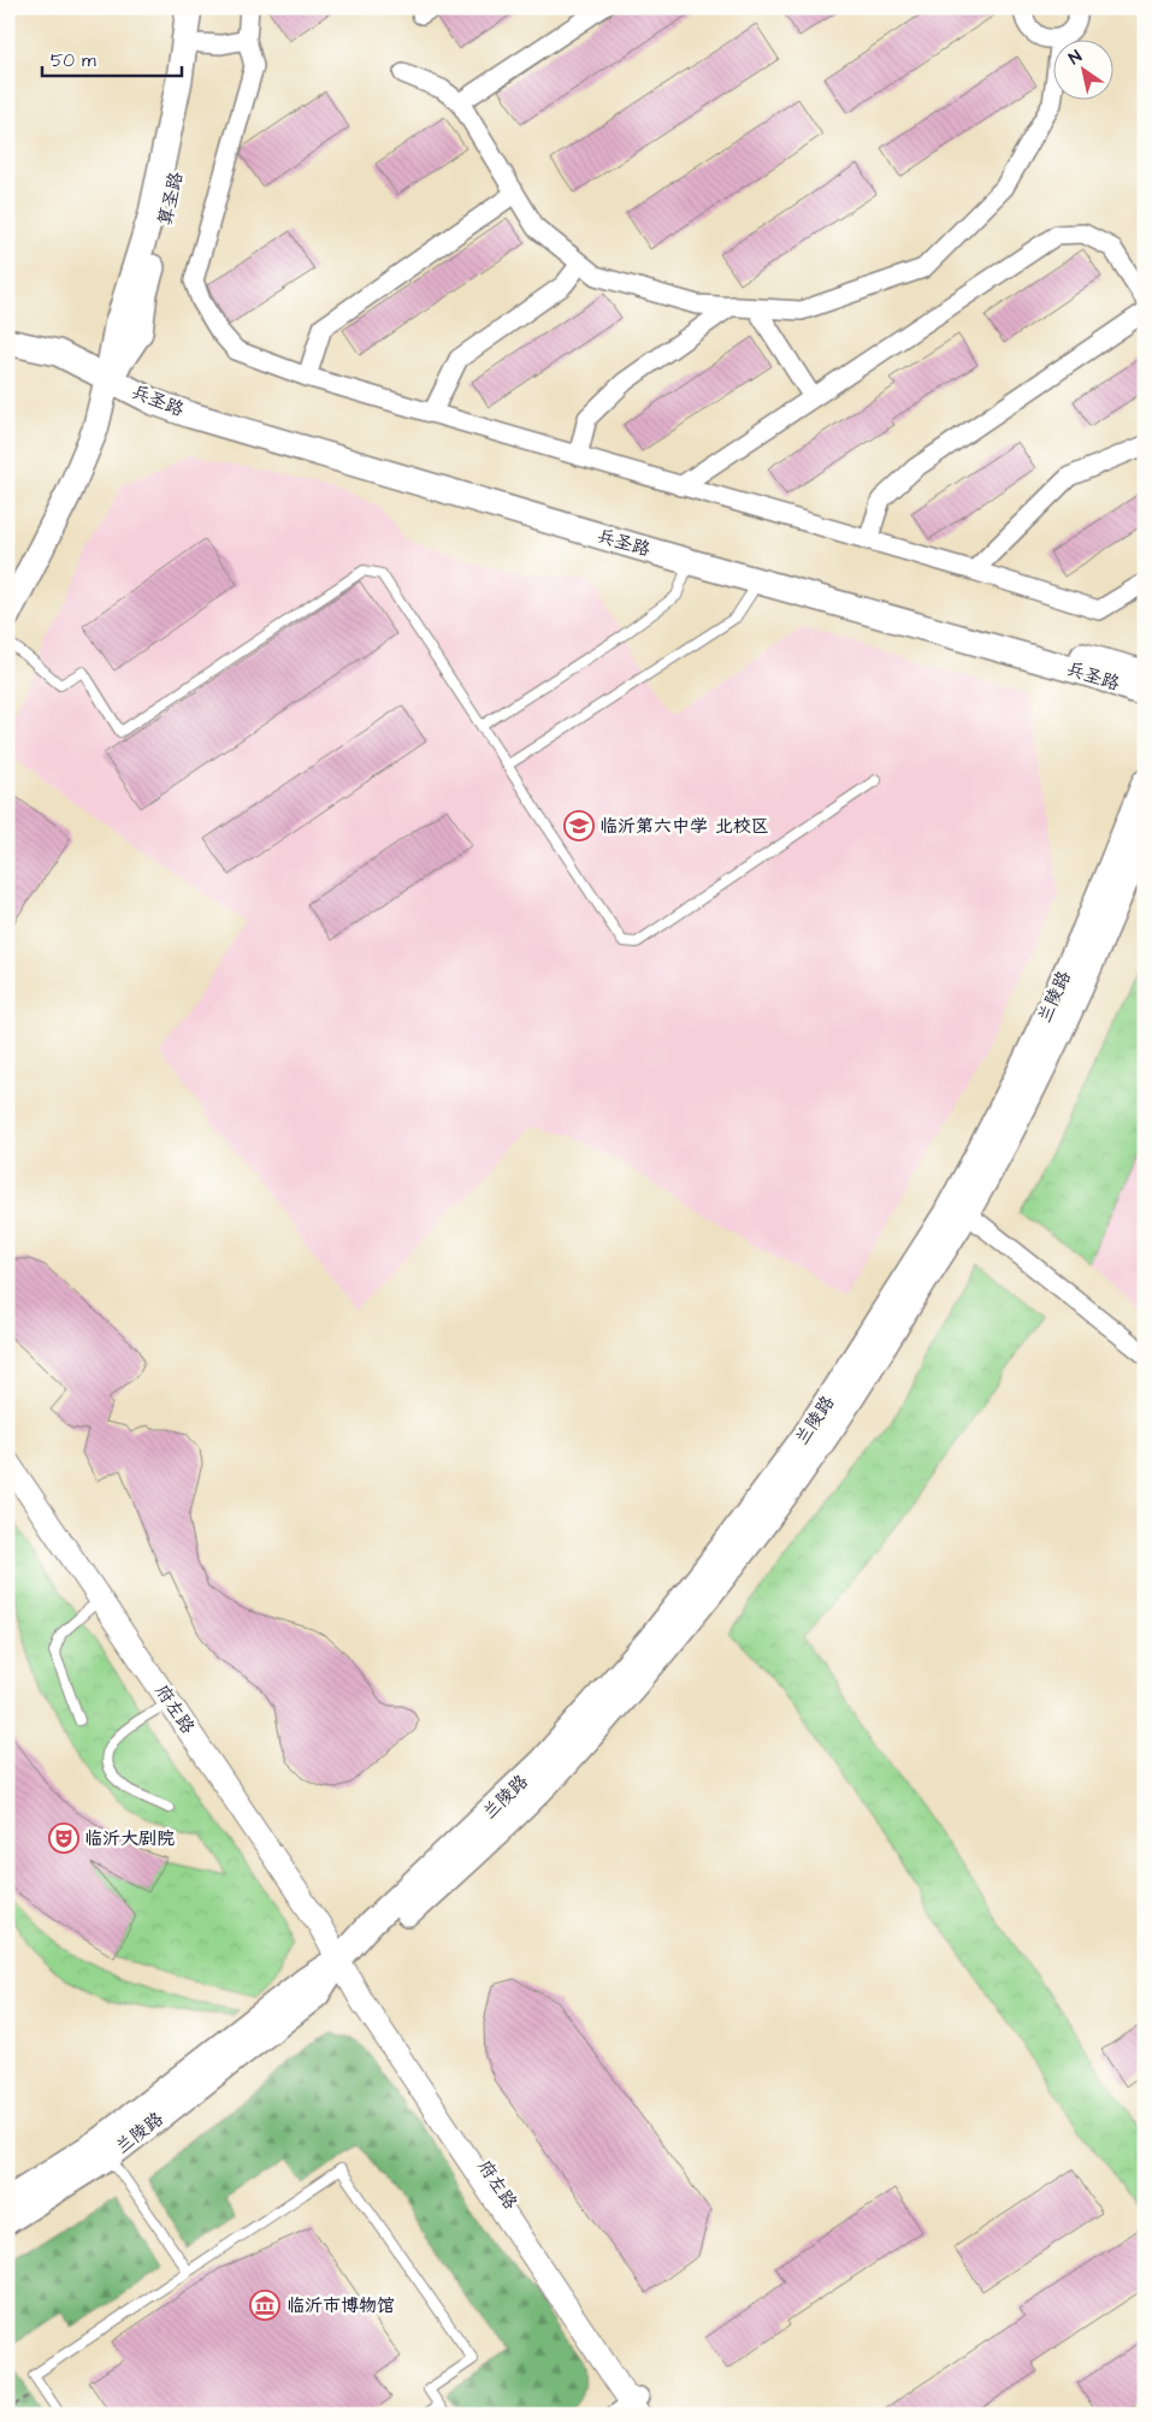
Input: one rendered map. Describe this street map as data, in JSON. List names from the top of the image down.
{
  "streets": {
    "main road": ["算圣路", "兵圣路", "兰陵路"],
    "street": ["府左路"]
  },
  "crossings": [
    ["算圣路", "兵圣路"],
    ["兰陵路", "府左路"]
  ],
  "places": {
    "school or university": ["临沂第六中学 北校区"],
    "theatre": ["临沂大剧院"],
    "museum": ["临沂市博物馆"]
  },
  "scale_bar": "50 m",
  "north": "top left"
}
